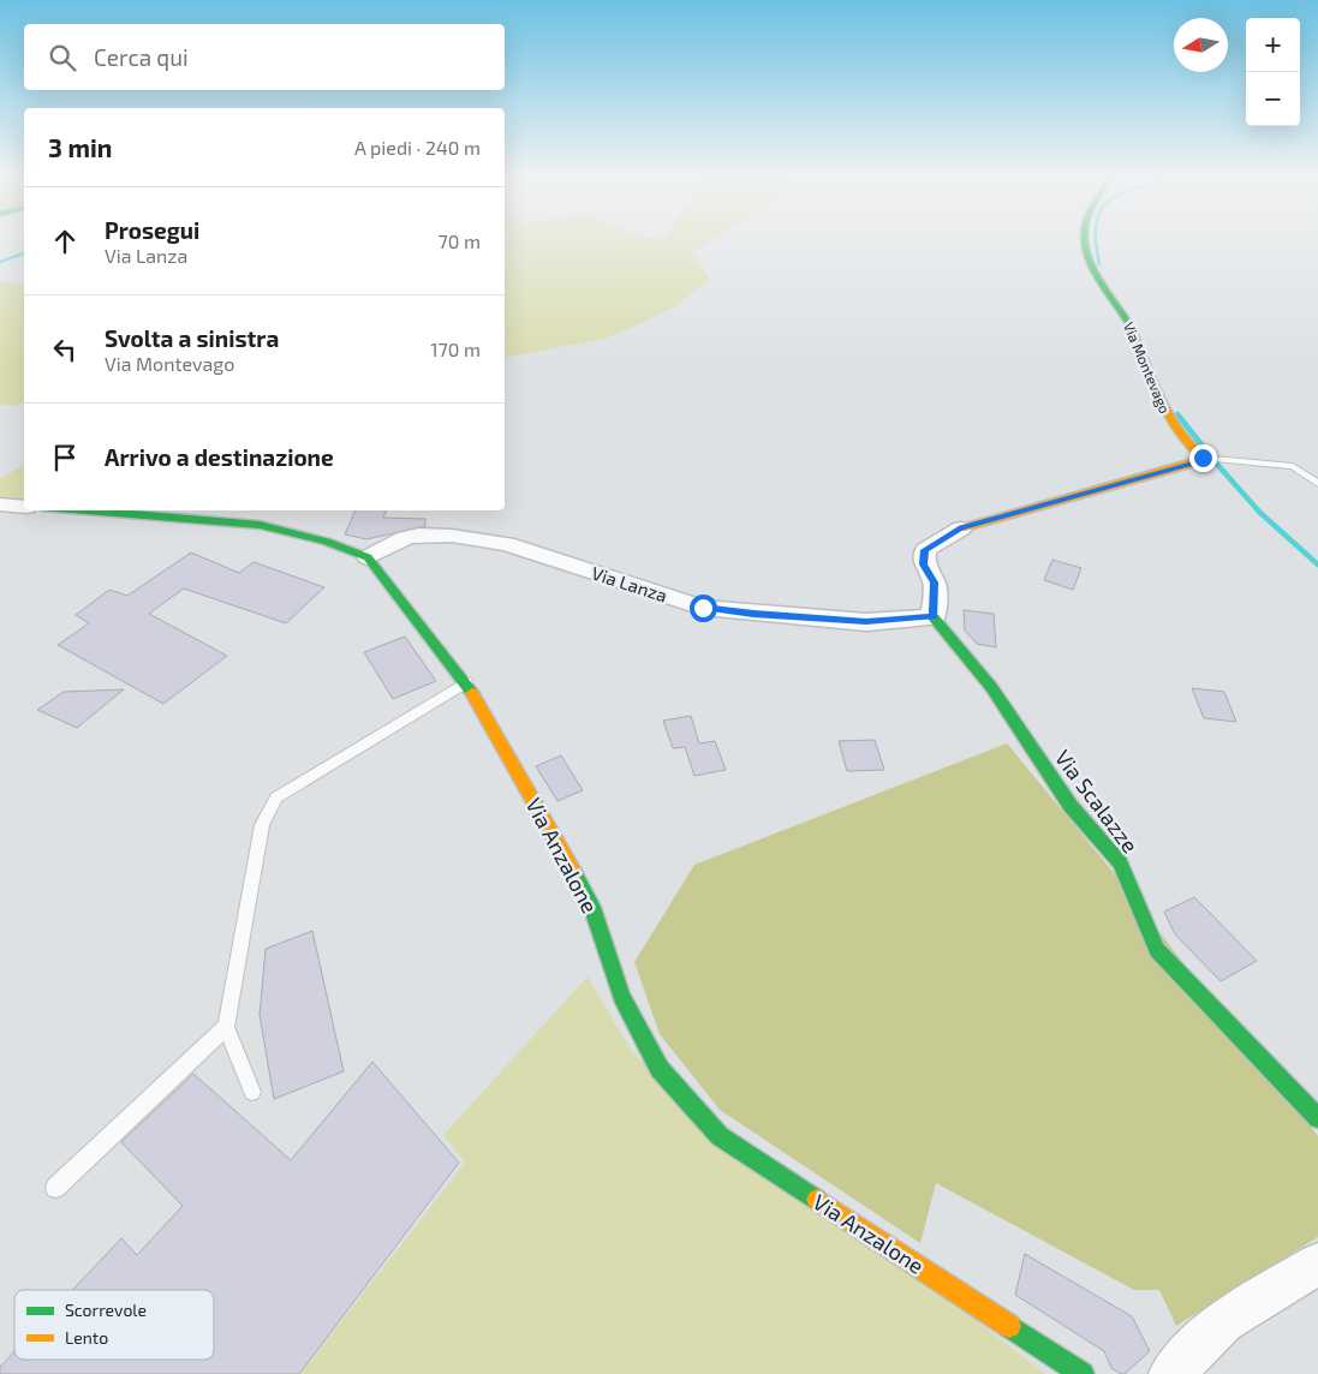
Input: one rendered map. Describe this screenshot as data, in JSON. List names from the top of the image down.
{
  "streets": {
    "street": [
      "Via Montevago",
      "Via Lanza",
      "Via Scalazze",
      "Via Anzalone"
    ]
  },
  "crossings": [
    ["Via Lanza", "Via Scalazze"],
    ["Via Lanza", "Via Anzalone"]
  ],
  "legend": ["Scorrevole", "Lento"],
  "north": "left",
  "page": {
    "map_buttons": ["+", "−"],
    "search": "Cerca qui",
    "heading": ["3 min", "A piedi · 240 m"],
    "list": [
      ["Prosegui", "Via Lanza", "70 m"],
      ["Svolta a sinistra", "Via Montevago", "170 m"],
      "Arrivo a destinazione"
    ]
  }
}
